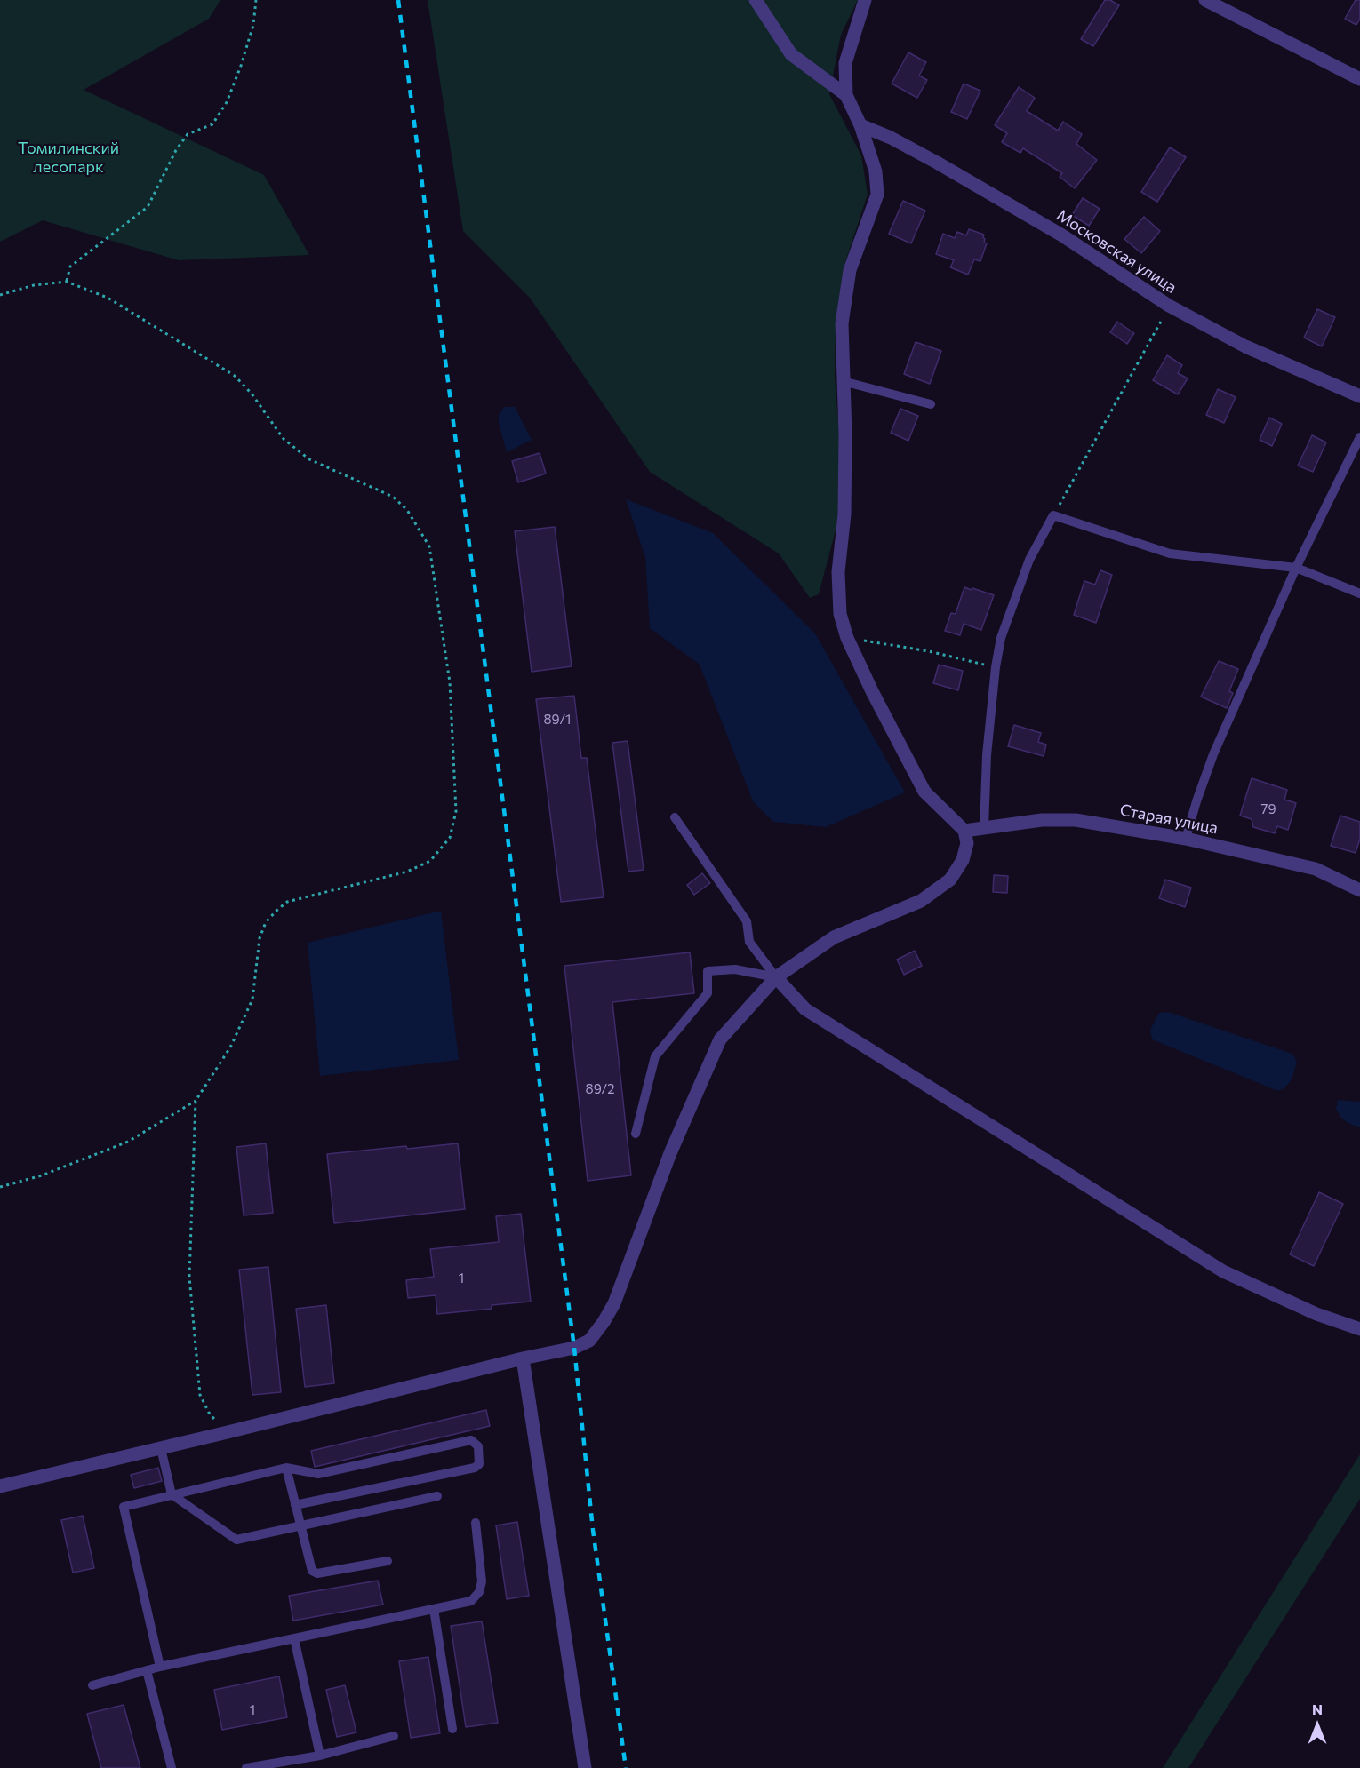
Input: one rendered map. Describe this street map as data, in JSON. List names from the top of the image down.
{
  "streets": {
    "street": ["Московская улица", "Старая улица"]
  },
  "parks": ["Томилинский лесопарк"],
  "house_numbers": [
    "89/1",
    "79",
    "89/2",
    "1",
    "1"
  ],
  "north": "top"
}
